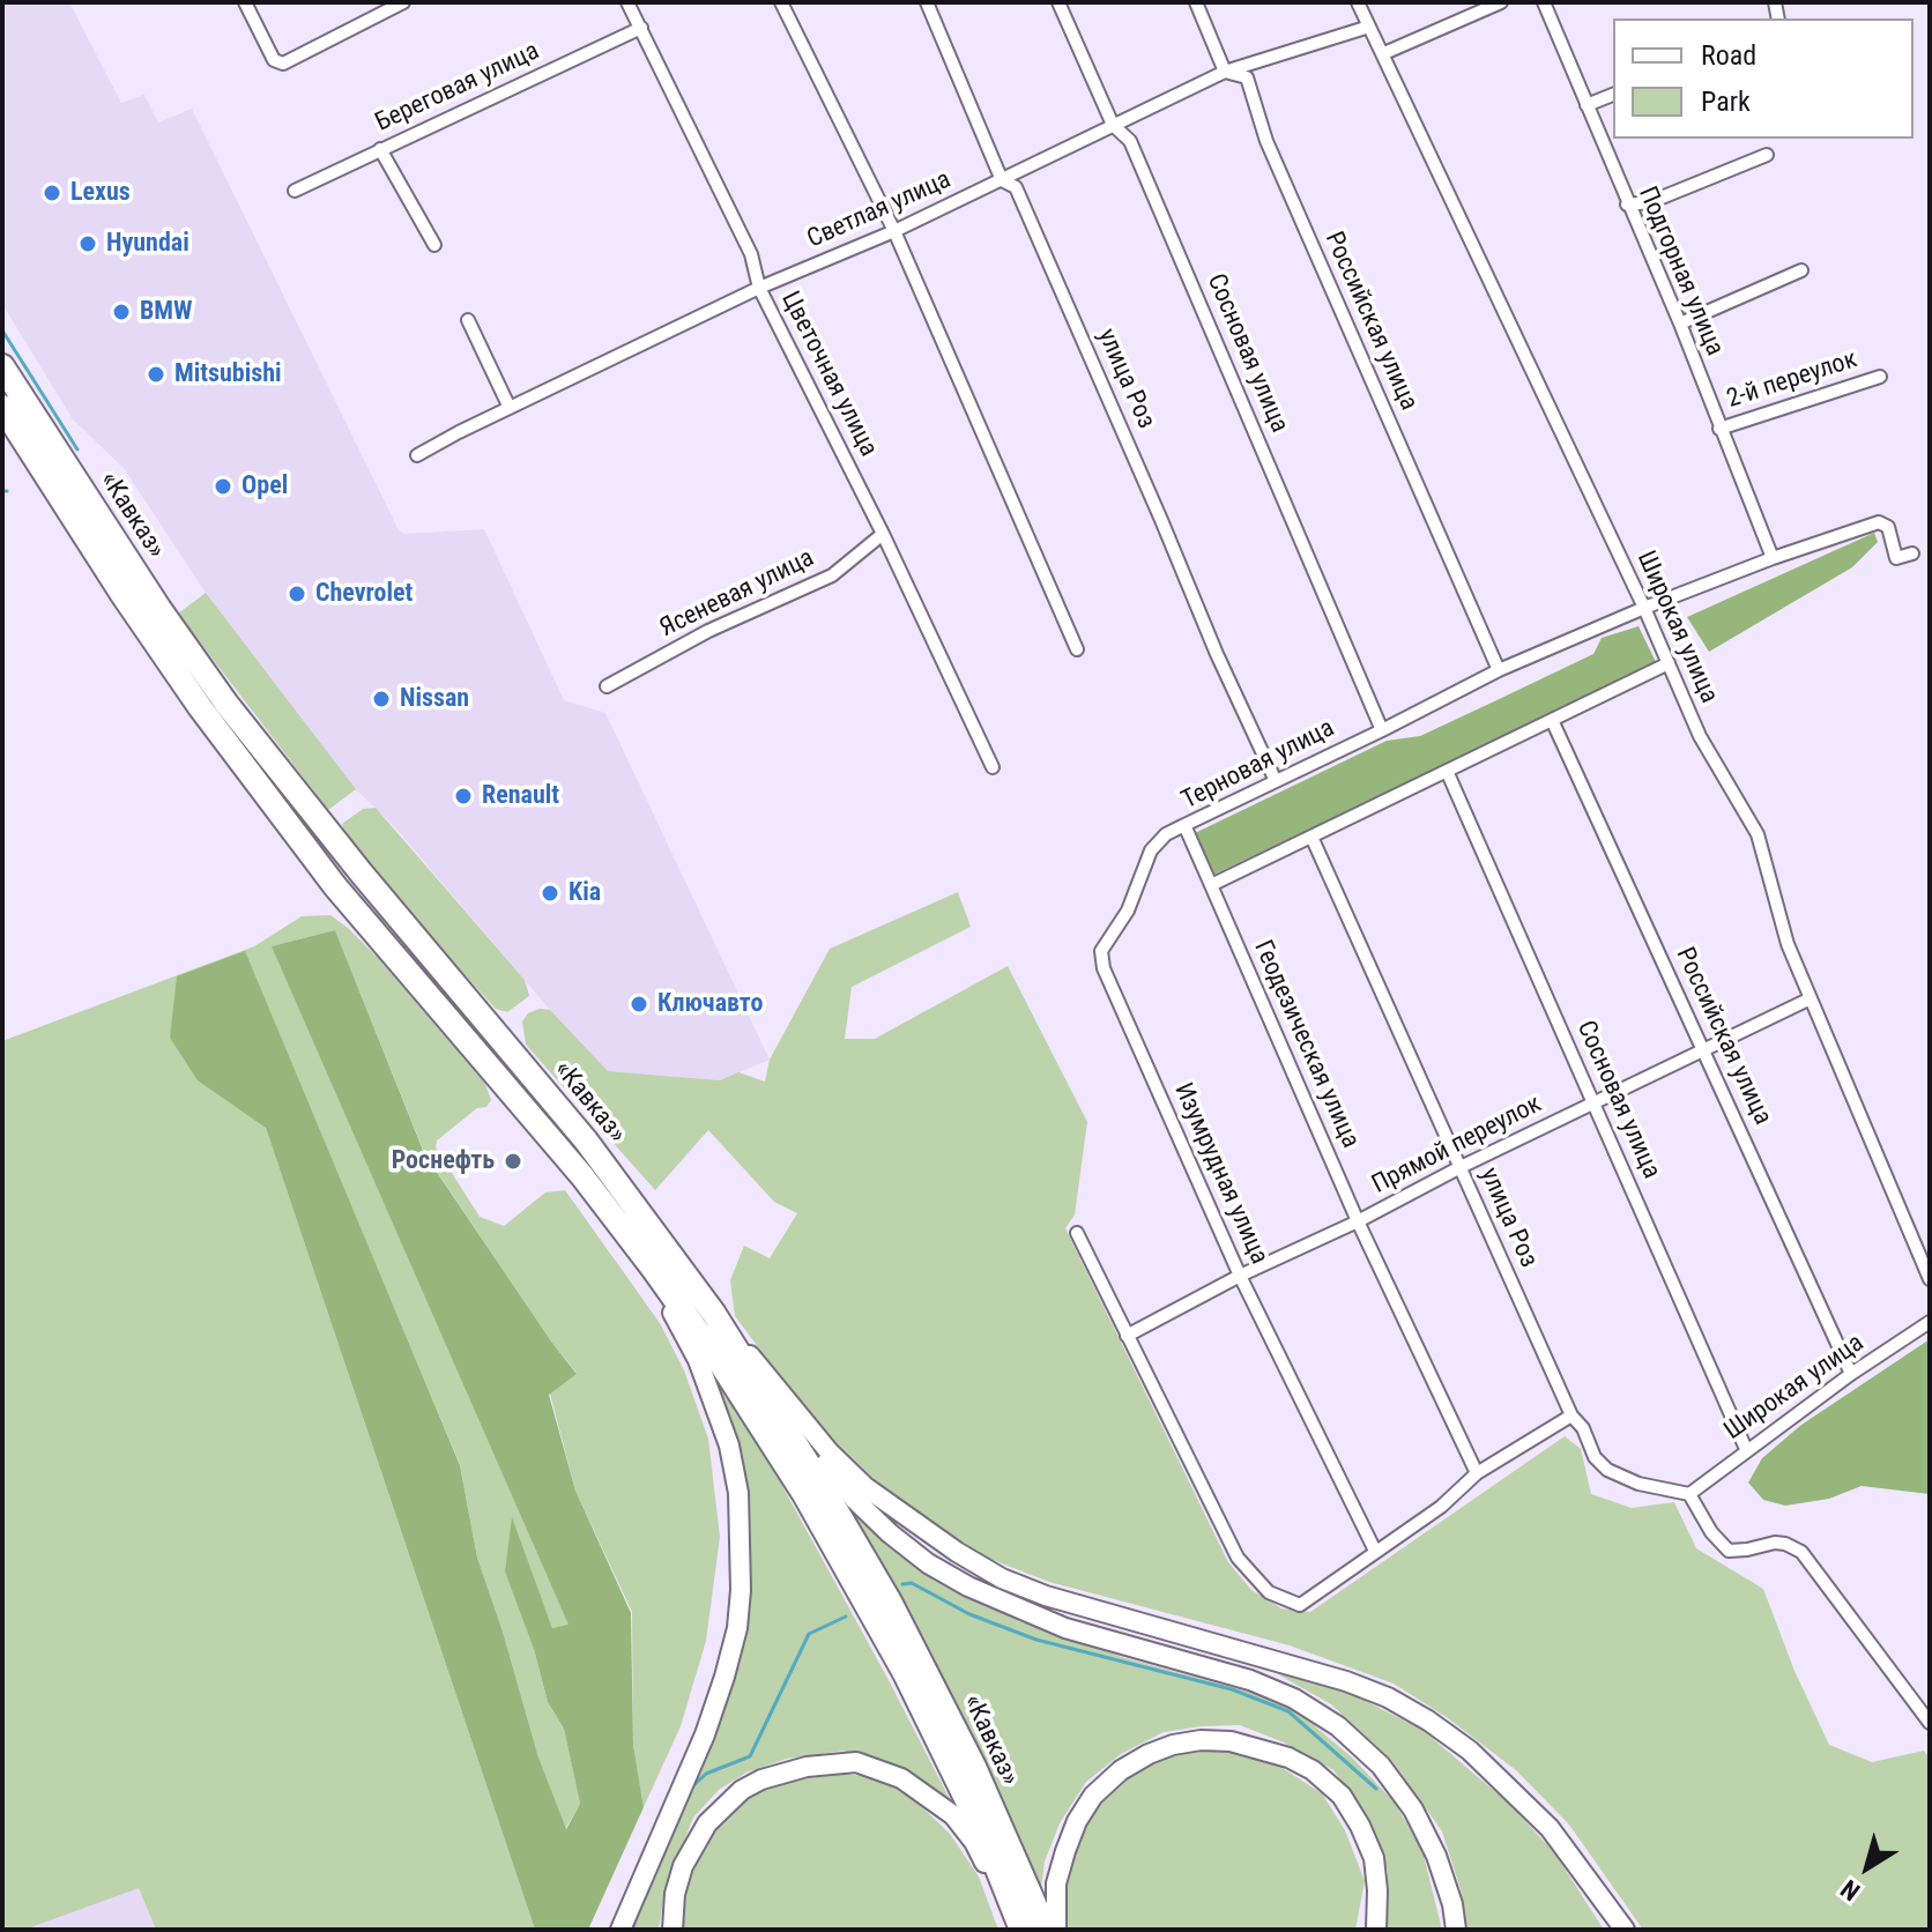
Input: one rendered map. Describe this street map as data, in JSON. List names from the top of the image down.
{
  "streets": {
    "highway": ["«Кавказ»"],
    "street": [
      "Береговая улица",
      "Светлая улица",
      "Подгорная улица",
      "Российская улица",
      "Сосновая улица",
      "Цветочная улица",
      "улица Роз",
      "2-й переулок",
      "Ясеневая улица",
      "Широкая улица",
      "Терновая улица",
      "Геодезическая улица",
      "Прямой переулок",
      "Изумрудная улица"
    ]
  },
  "crossings": [
    ["Береговая улица", "Цветочная улица"],
    ["Светлая улица", "Российская улица"],
    ["Светлая улица", "Сосновая улица"],
    ["Светлая улица", "Цветочная улица"],
    ["Светлая улица", "улица Роз"],
    ["Светлая улица", "Широкая улица"],
    ["Подгорная улица", "2-й переулок"],
    ["Подгорная улица", "Терновая улица"],
    ["Российская улица", "Широкая улица"],
    ["Российская улица", "Терновая улица"],
    ["Российская улица", "Прямой переулок"],
    ["Сосновая улица", "Широкая улица"],
    ["Сосновая улица", "Терновая улица"],
    ["Сосновая улица", "Прямой переулок"],
    ["Цветочная улица", "Ясеневая улица"],
    ["улица Роз", "Широкая улица"],
    ["улица Роз", "Терновая улица"],
    ["улица Роз", "Прямой переулок"],
    ["Широкая улица", "Терновая улица"],
    ["Широкая улица", "Прямой переулок"],
    ["Терновая улица", "Геодезическая улица"],
    ["Терновая улица", "Изумрудная улица"],
    ["Геодезическая улица", "Прямой переулок"],
    ["Прямой переулок", "Изумрудная улица"]
  ],
  "places": [
    "Lexus",
    "Hyundai",
    "BMW",
    "Mitsubishi",
    "Opel",
    "Chevrolet",
    "Nissan",
    "Renault",
    "Kia",
    "Ключавто",
    "Роснефть"
  ],
  "legend": ["Road", "Park"],
  "north": "bottom left"
}
